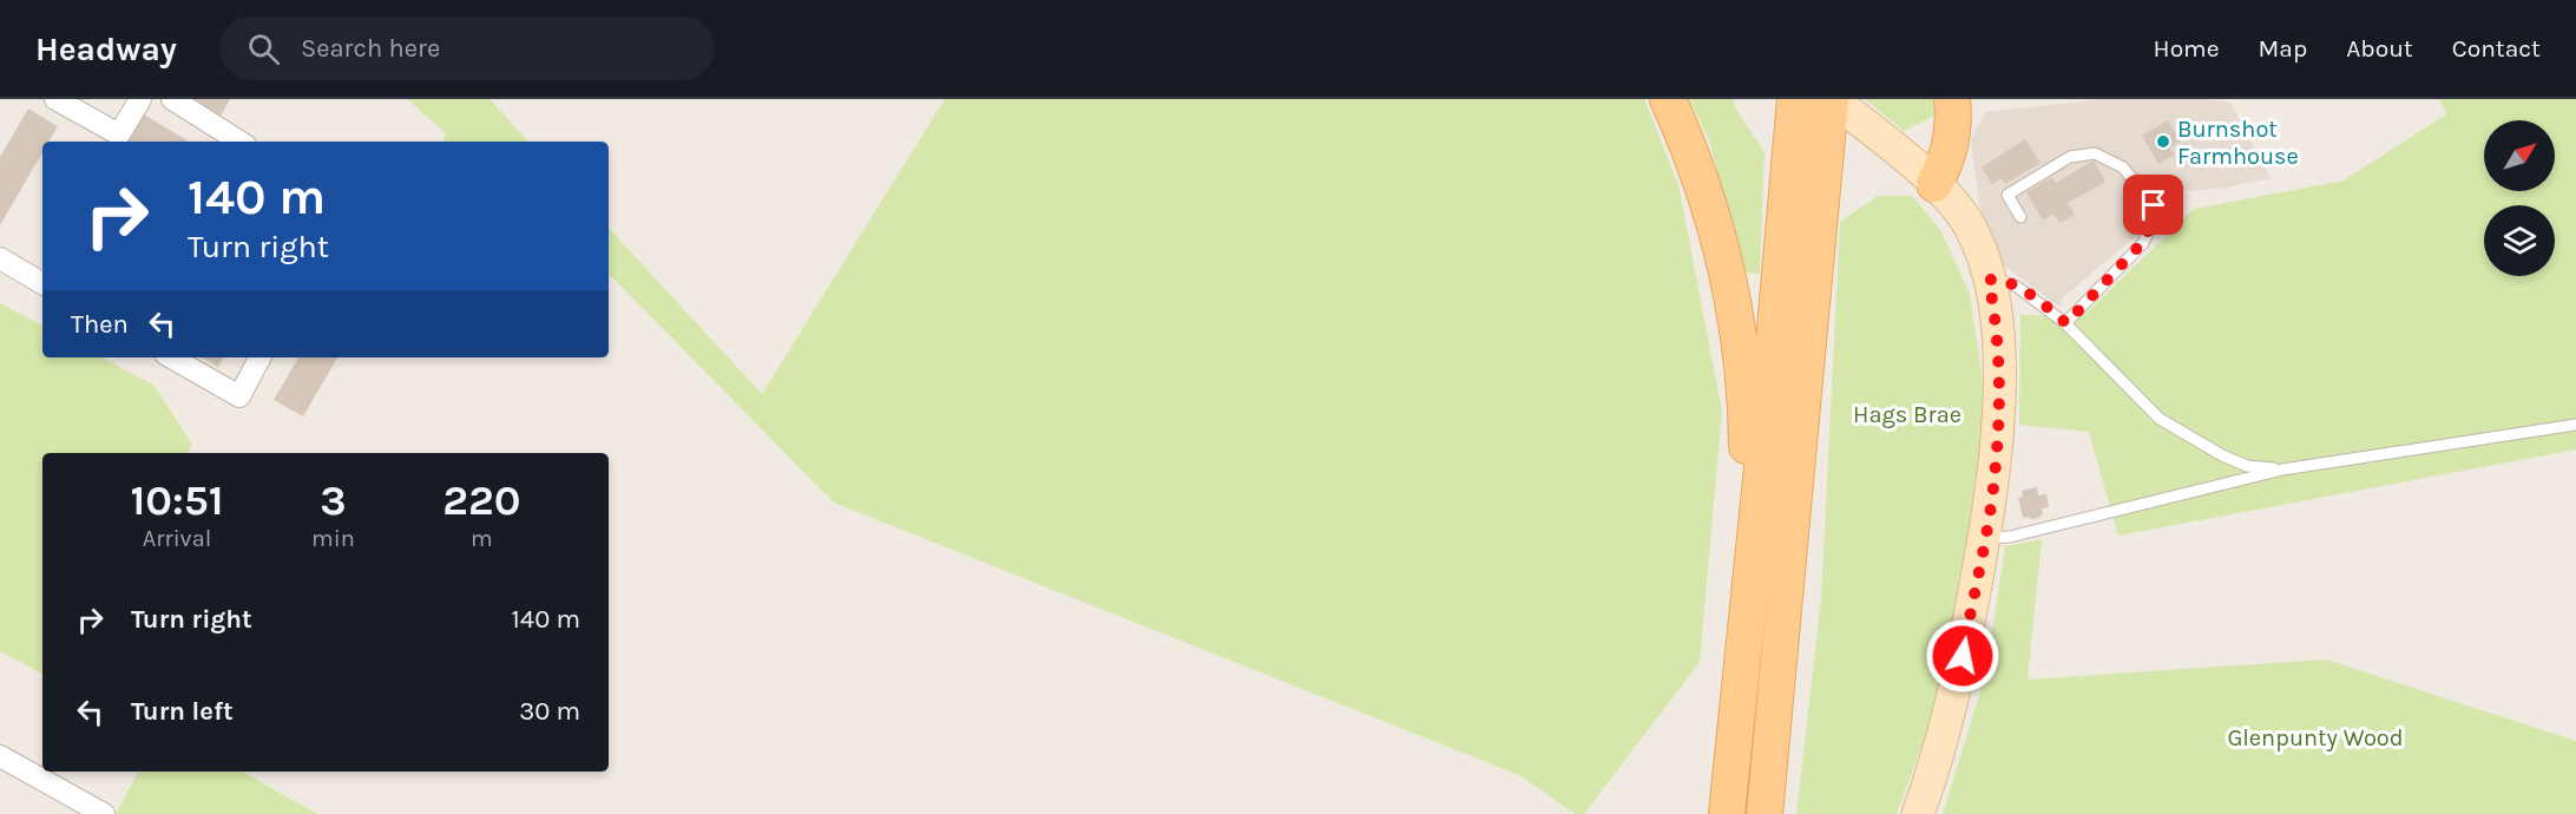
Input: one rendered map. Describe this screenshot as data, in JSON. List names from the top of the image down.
{
  "parks": ["Hags Brae", "Glenpunty Wood"],
  "places": ["Burnshot Farmhouse"],
  "north": "top right",
  "page": {
    "header": "Headway",
    "search": "Search here",
    "nav": [
      "Home",
      "Map",
      "About",
      "Contact"
    ],
    "turn": ["140 m", "Turn right"],
    "then": "Then",
    "eta": [
      "10:51",
      "Arrival",
      "3",
      "min",
      "220",
      "m"
    ],
    "list": [
      {
        "name": "Turn right",
        "value": "140 m"
      },
      {
        "name": "Turn left",
        "value": "30 m"
      }
    ]
  }
}
